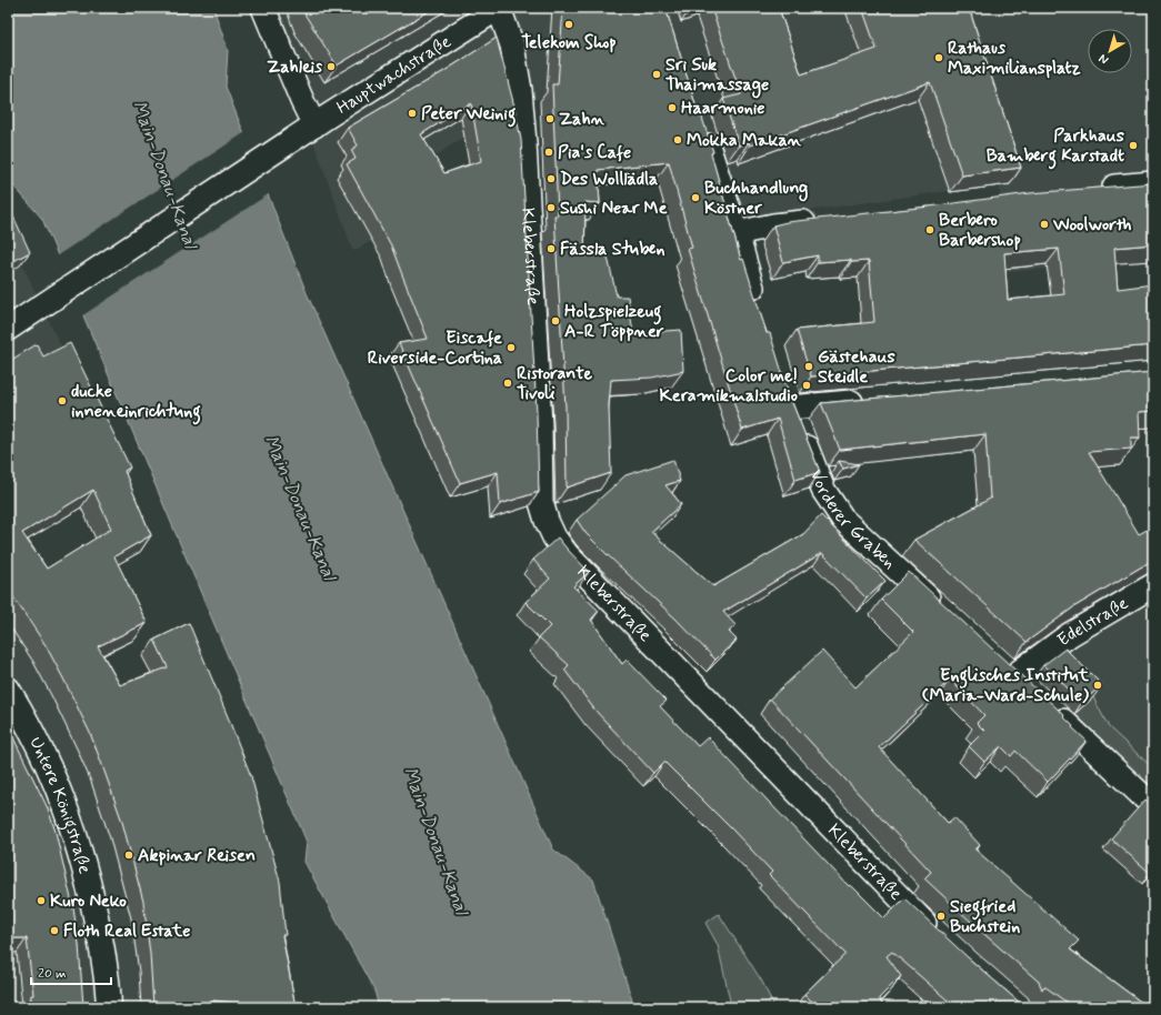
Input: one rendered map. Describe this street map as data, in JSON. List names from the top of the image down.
{
  "streets": {
    "street": [
      "Hauptwachstraße",
      "Kleberstraße",
      "Vorderer Graben",
      "Edelstraße",
      "Untere Königstraße"
    ]
  },
  "crossings": [
    ["Hauptwachstraße", "Kleberstraße"]
  ],
  "water": ["Main-Donau-Kanal"],
  "places": [
    "Telekom Shop",
    "Rathaus Maximiliansplatz",
    "Zahleis",
    "Sri Suk Thaimassage",
    "Haarmonie",
    "Peter Weinig",
    "Zahn",
    "Mokka Makan",
    "Parkhaus Bamberg Karstadt",
    "Pia's Cafe",
    "Des Wolllädla",
    "Buchhandlung Köstner",
    "Sushi Near Me",
    "Woolworth",
    "Berbero Barbershop",
    "Fässla Stuben",
    "Holzspielzeug A-R Töppner",
    "Eiscafe Riverside-Cortina",
    "Gästehaus Steidle",
    "Ristorante Tivoli",
    "Color me! Keramikmalstudio",
    "ducke inneneinrichtung",
    "Englisches Institut (Maria-Ward-Schule)",
    "Akpinar Reisen",
    "Kuro Neko",
    "Siegfried Buchstein",
    "Floth Real Estate"
  ],
  "scale_bar": "20 m",
  "north": "bottom left"
}
